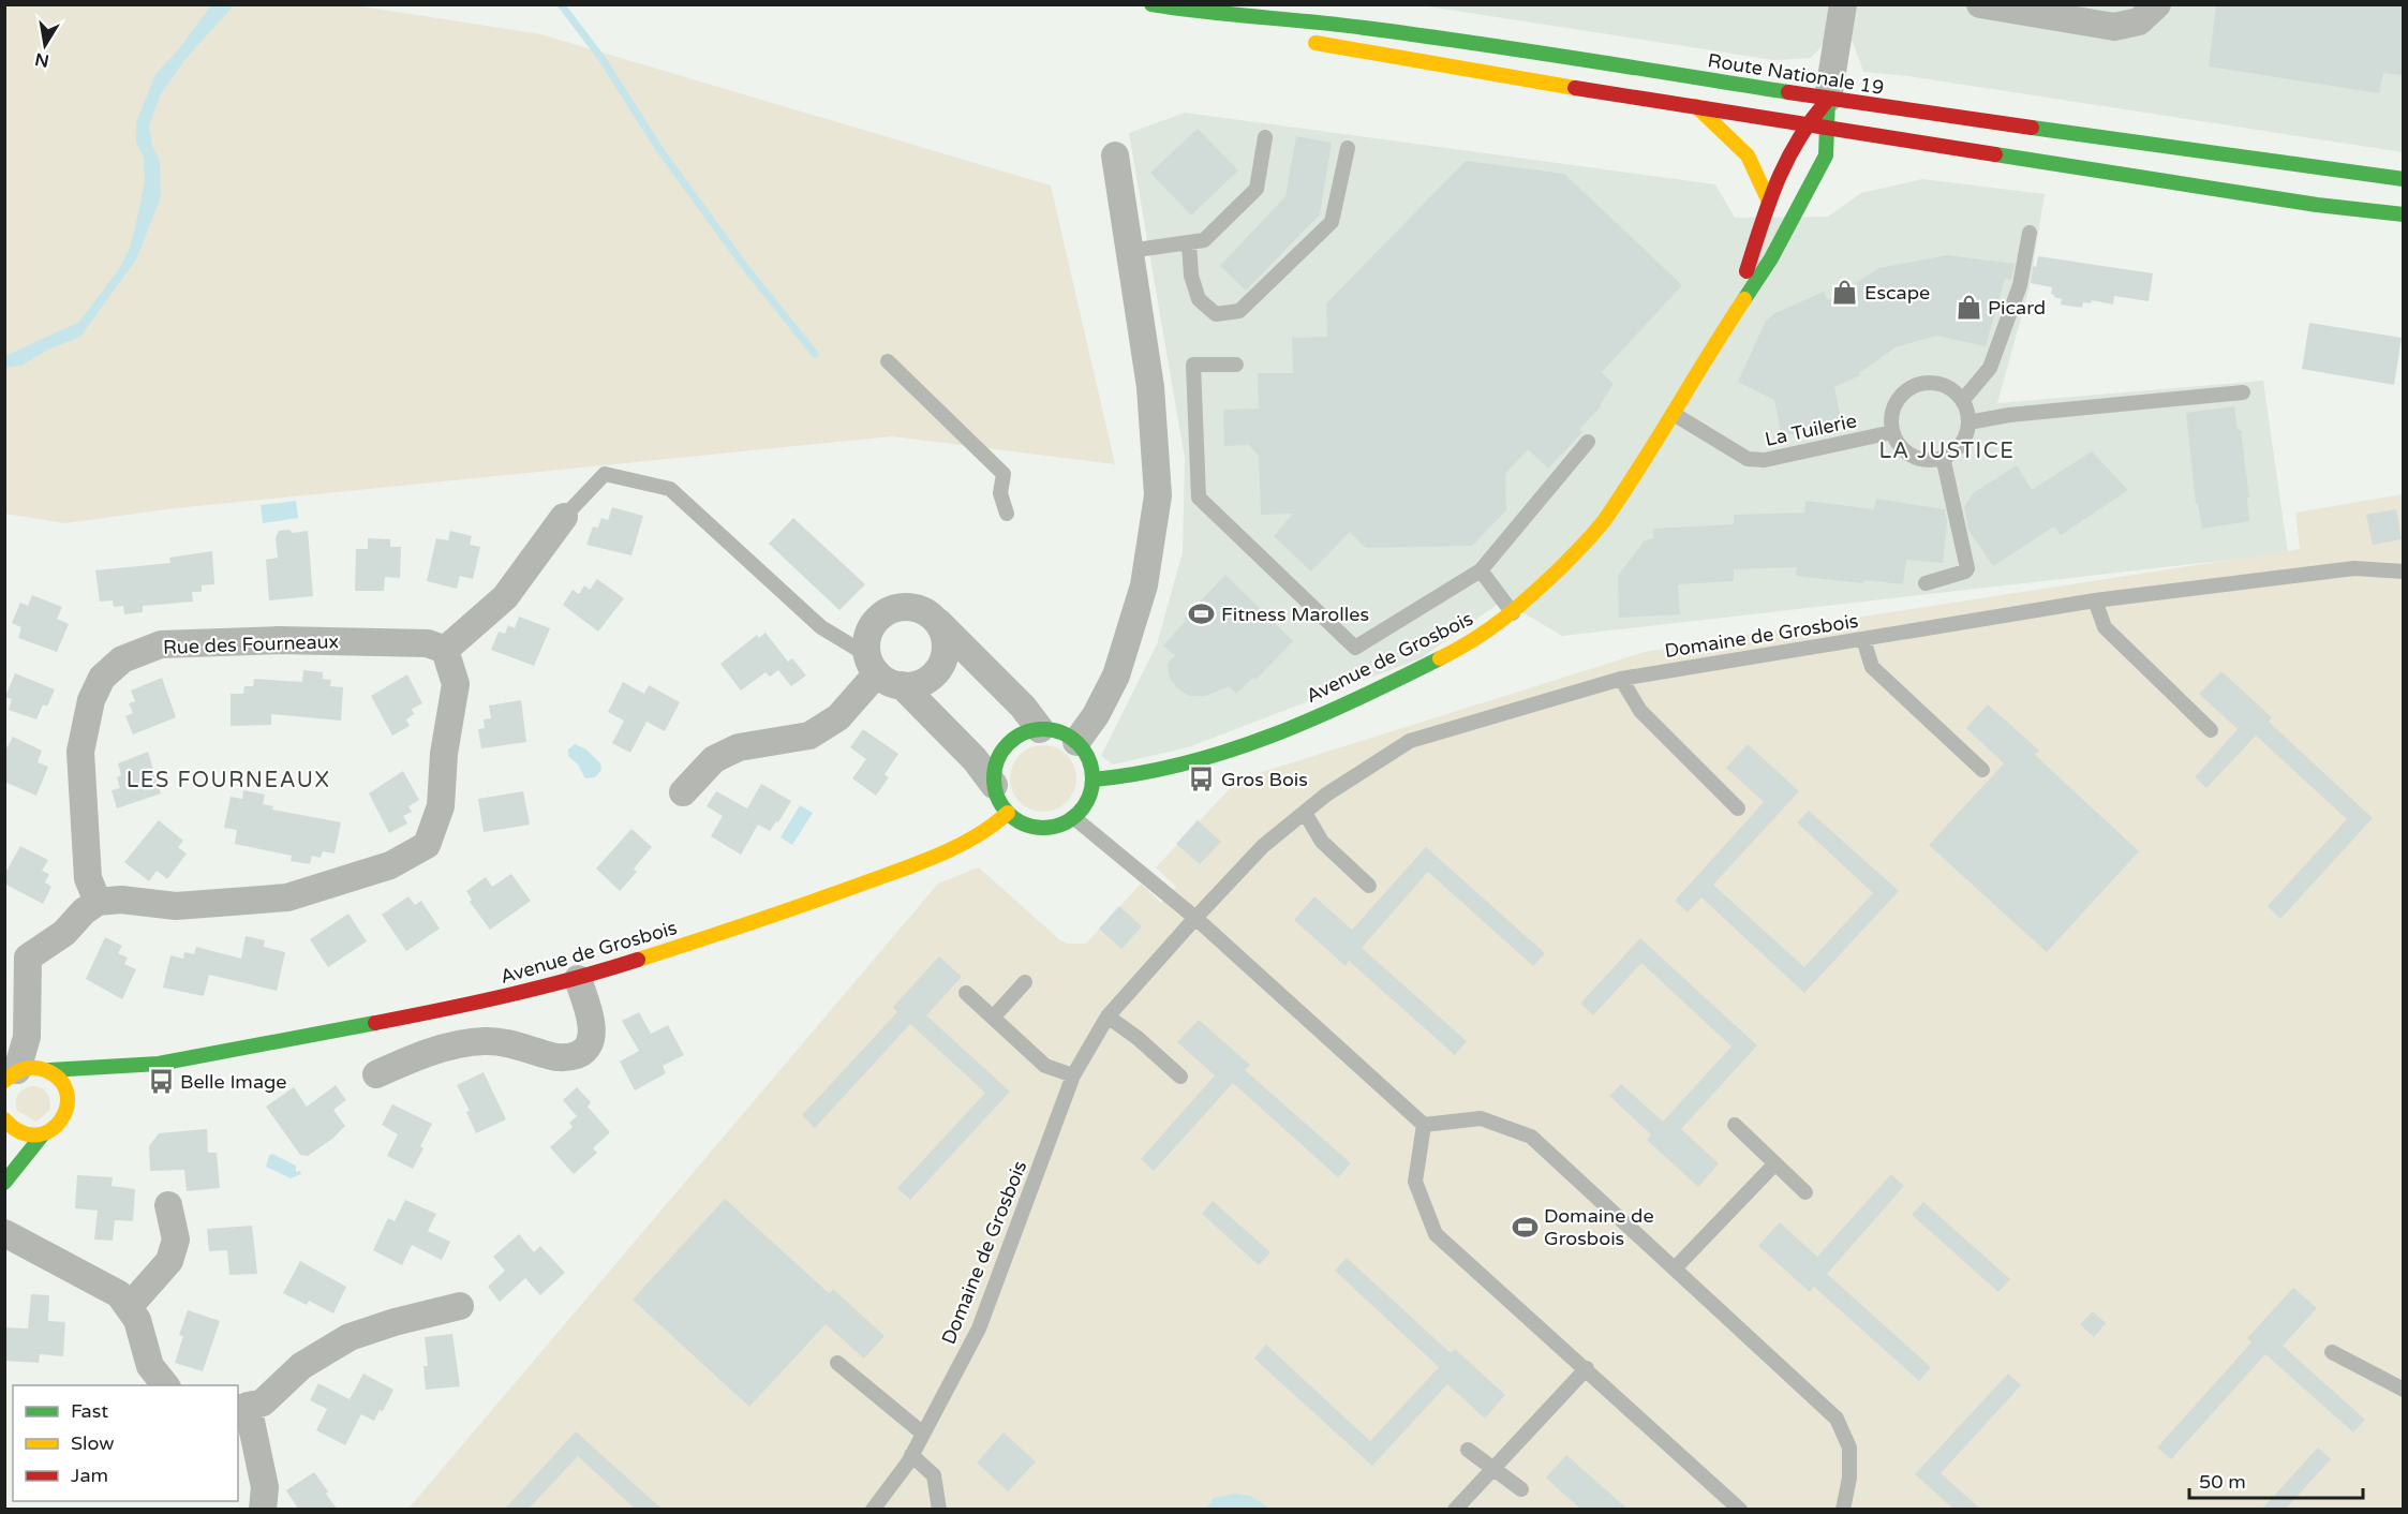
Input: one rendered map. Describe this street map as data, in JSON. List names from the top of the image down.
{
  "streets": {
    "street": ["Route Nationale 19", "Rue des Fourneaux", "Avenue de Grosbois"],
    "lane": ["La Tuilerie", "Domaine de Grosbois"]
  },
  "crossings": [
    ["Route Nationale 19", "Avenue de Grosbois"],
    ["La Tuilerie", "Avenue de Grosbois"]
  ],
  "districts": ["LA JUSTICE", "LES FOURNEAUX"],
  "places": {
    "shop": ["Escape", "Picard"],
    "sports": ["Fitness Marolles", "Domaine de Grosbois"],
    "bus stop": ["Gros Bois", "Belle Image"]
  },
  "legend": ["Fast", "Slow", "Jam"],
  "scale_bar": "50 m",
  "north": "bottom"
}
